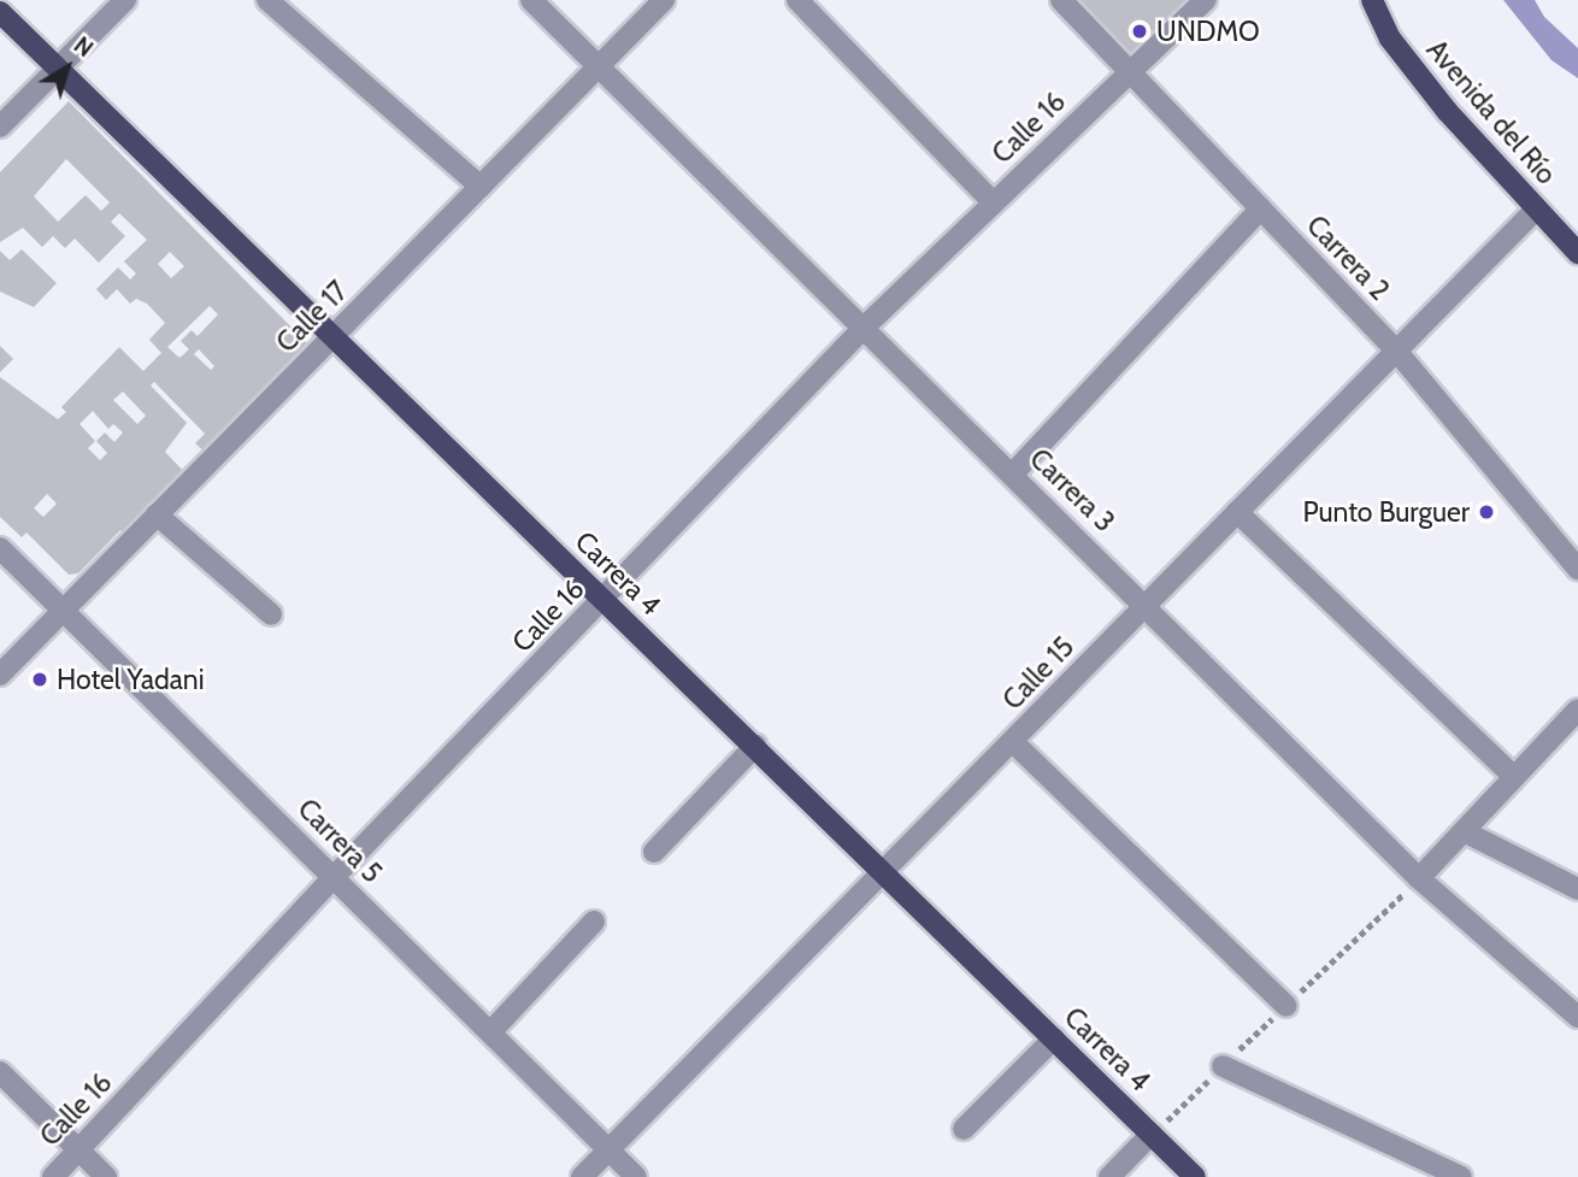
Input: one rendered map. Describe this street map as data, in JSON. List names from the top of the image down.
{
  "streets": {
    "main road": ["Avenida del Río", "Carrera 4"],
    "street": [
      "Calle 16",
      "Carrera 2",
      "Calle 17",
      "Carrera 3",
      "Calle 15",
      "Carrera 5"
    ]
  },
  "crossings": [
    ["Avenida del Río", "Calle 15"],
    ["Calle 16", "Carrera 2"],
    ["Calle 16", "Carrera 3"],
    ["Calle 16", "Carrera 4"],
    ["Calle 16", "Carrera 5"],
    ["Carrera 2", "Calle 15"],
    ["Calle 17", "Carrera 3"],
    ["Calle 17", "Carrera 4"],
    ["Calle 17", "Carrera 5"],
    ["Carrera 3", "Calle 15"],
    ["Carrera 4", "Calle 15"],
    ["Calle 15", "Carrera 5"]
  ],
  "places": ["UNDMO", "Punto Burguer", "Hotel Yadani"],
  "north": "top right"
}
